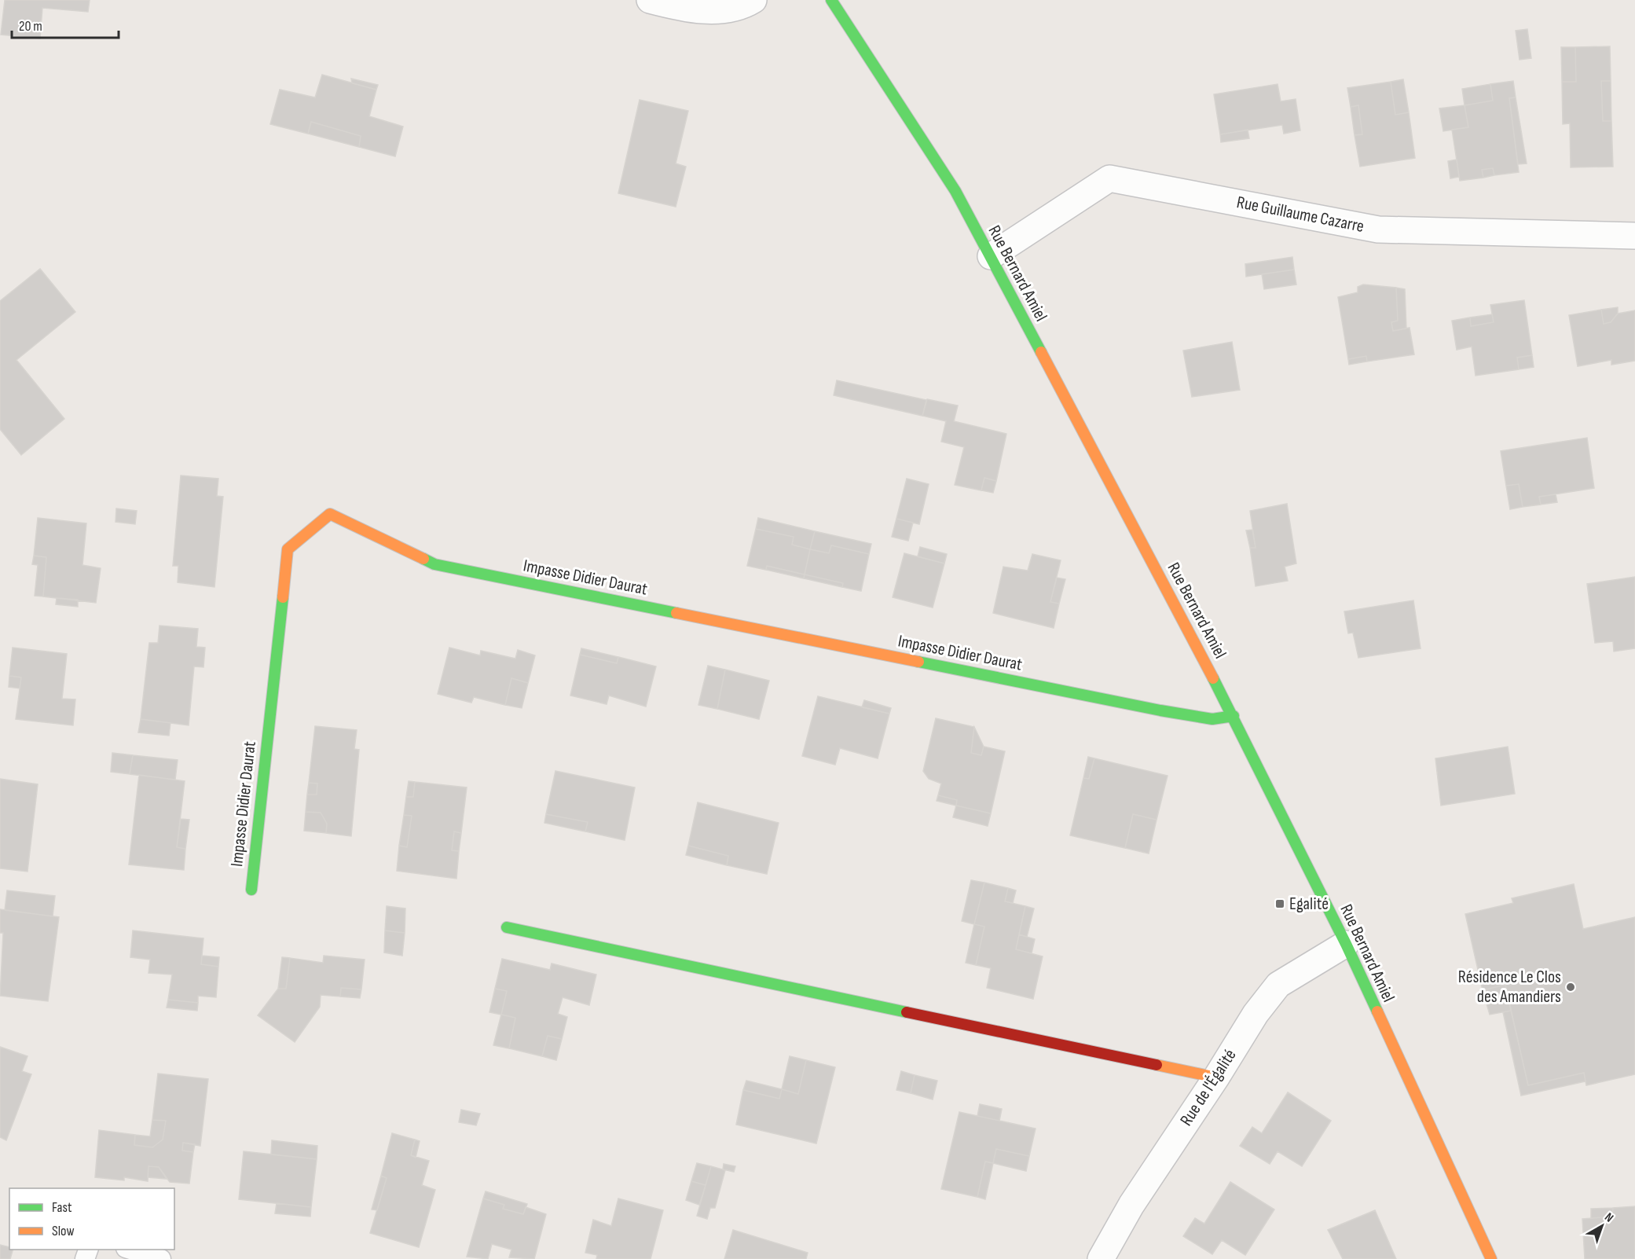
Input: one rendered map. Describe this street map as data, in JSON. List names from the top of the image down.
{
  "streets": {
    "street": [
      "Rue Guillaume Cazarre",
      "Rue Bernard Amiel",
      "Impasse Didier Daurat",
      "Rue de l'Égalité"
    ]
  },
  "crossings": [
    ["Rue Guillaume Cazarre", "Rue Bernard Amiel"],
    ["Rue Bernard Amiel", "Impasse Didier Daurat"],
    ["Rue Bernard Amiel", "Rue de l'Égalité"]
  ],
  "places": {
    "transit": ["Egalité"],
    "other": ["Résidence Le Clos des Amandiers"]
  },
  "legend": ["Fast", "Slow"],
  "scale_bar": "20 m",
  "north": "top right"
}
